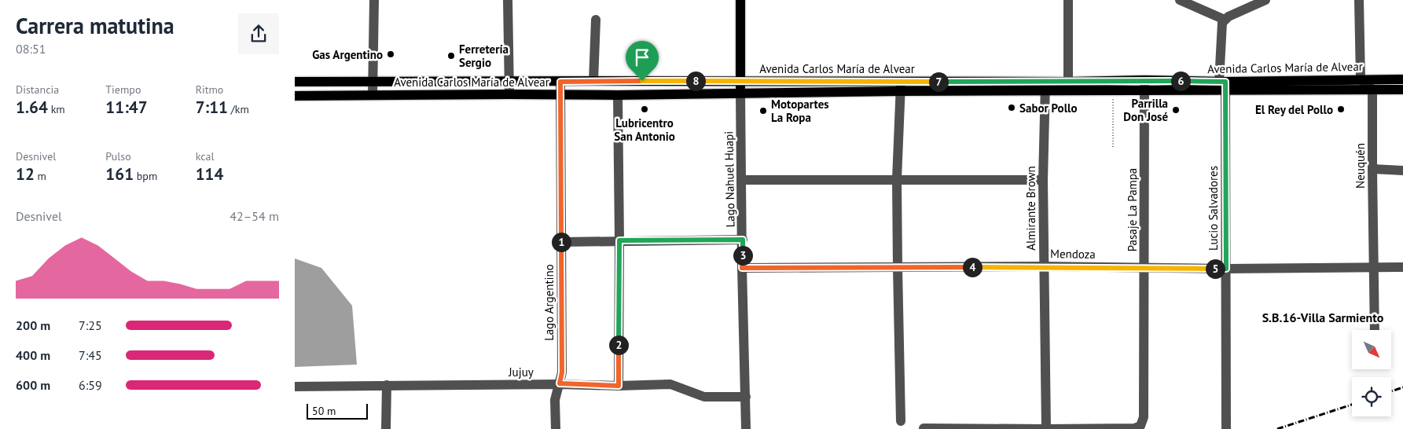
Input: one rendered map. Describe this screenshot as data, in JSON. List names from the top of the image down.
{
  "streets": {
    "main road": ["Avenida Carlos María de Alvear", "Lago Nahuel Huapi"],
    "street": [
      "Neuquén",
      "Almirante Brown",
      "Lucio Salvadores",
      "Pasaje La Pampa",
      "Mendoza",
      "Lago Argentino",
      "Jujuy"
    ]
  },
  "crossings": [
    ["Avenida Carlos María de Alvear", "Neuquén"],
    ["Avenida Carlos María de Alvear", "Lago Nahuel Huapi"],
    ["Avenida Carlos María de Alvear", "Almirante Brown"],
    ["Avenida Carlos María de Alvear", "Lucio Salvadores"],
    ["Avenida Carlos María de Alvear", "Pasaje La Pampa"],
    ["Avenida Carlos María de Alvear", "Lago Argentino"],
    ["Neuquén", "Mendoza"],
    ["Lago Nahuel Huapi", "Mendoza"],
    ["Lago Nahuel Huapi", "Jujuy"],
    ["Almirante Brown", "Mendoza"],
    ["Lucio Salvadores", "Mendoza"],
    ["Pasaje La Pampa", "Mendoza"],
    ["Lago Argentino", "Jujuy"]
  ],
  "districts": ["S.B.16-Villa Sarmiento"],
  "places": [
    "Gas Argentino",
    "Ferretería Sergio",
    "Sabor Pollo",
    "Lubricentro San Antonio",
    "El Rey del Pollo",
    "Parrilla Don José",
    "Motopartes La Ropa"
  ],
  "scale_bar": "50 m",
  "north": "bottom right",
  "page": {
    "heading": ["Carrera matutina", "08:51"],
    "stats": [
      ["Distancia", "1.64 km"],
      ["Tiempo", "11:47"],
      ["Ritmo", "7:11 /km"],
      ["Desnivel", "12 m"],
      ["Pulso", "161 bpm"],
      ["kcal", "114"]
    ],
    "pins": [
      "6",
      "8",
      "7",
      "1",
      "3",
      "4",
      "5",
      "2"
    ],
    "chart": ["Desnivel", "42–54 m"],
    "list": [
      {
        "name": "200 m",
        "note": "7:25"
      },
      {
        "name": "400 m",
        "note": "7:45"
      },
      {
        "name": "600 m",
        "note": "6:59"
      }
    ],
    "scale": "50 m"
  }
}
